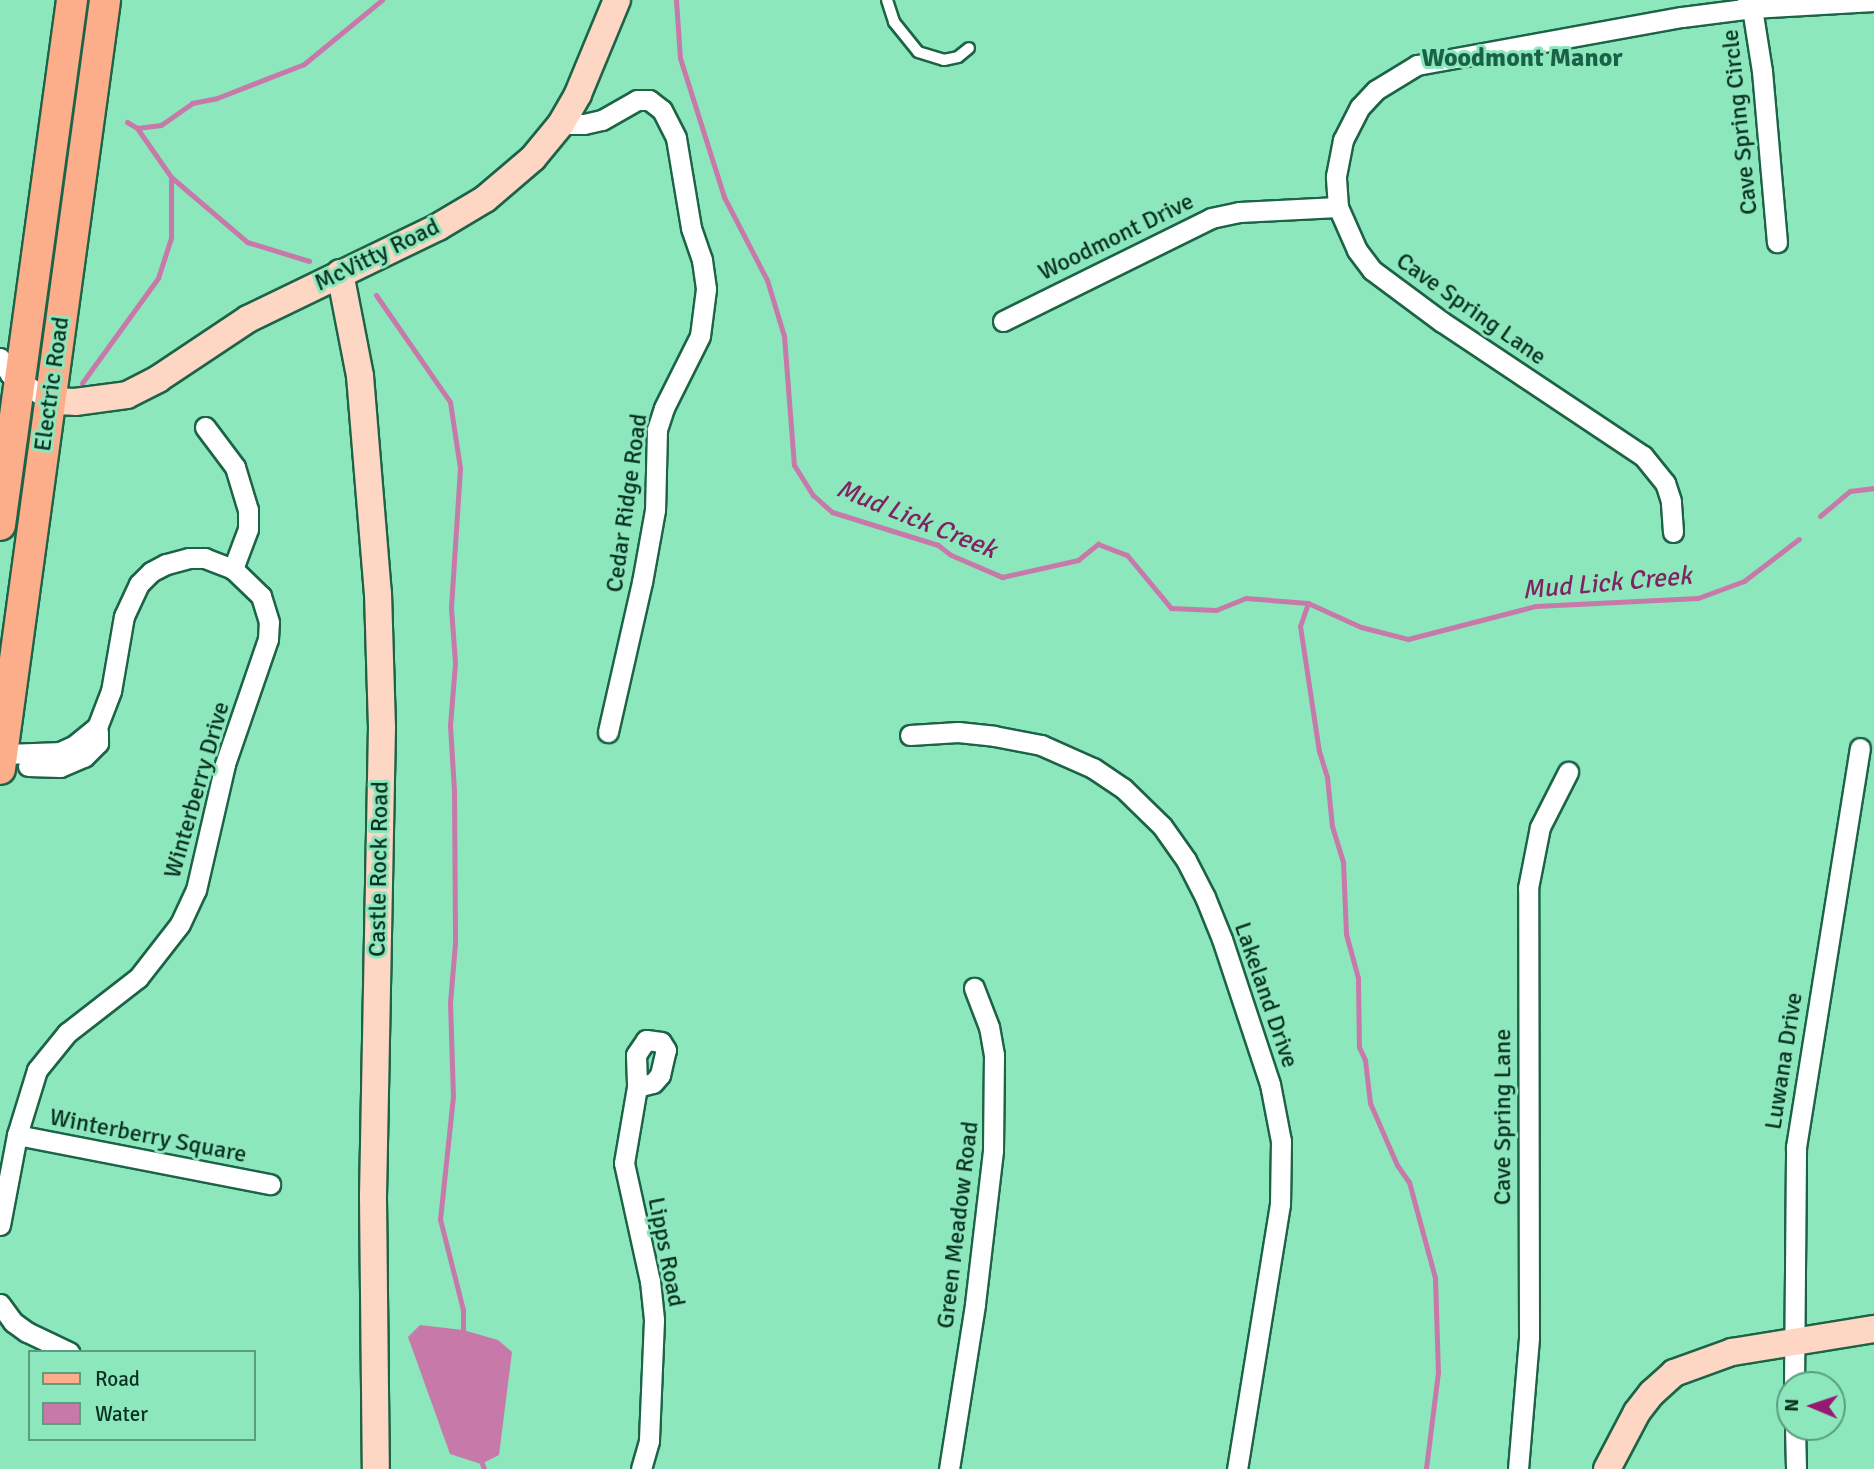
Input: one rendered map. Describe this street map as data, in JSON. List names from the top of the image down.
{
  "streets": {
    "main road": ["Electric Road"],
    "street": [
      "Cave Spring Circle",
      "Woodmont Drive",
      "McVitty Road",
      "Cave Spring Lane",
      "Cedar Ridge Road",
      "Winterberry Drive",
      "Castle Rock Road",
      "Lakeland Drive",
      "Luwana Drive",
      "Winterberry Square",
      "Green Meadow Road",
      "Lipps Road"
    ]
  },
  "crossings": [
    ["Cave Spring Circle", "Cave Spring Lane"],
    ["Woodmont Drive", "Cave Spring Lane"],
    ["McVitty Road", "Electric Road"],
    ["McVitty Road", "Cedar Ridge Road"],
    ["McVitty Road", "Castle Rock Road"],
    ["Electric Road", "Winterberry Drive"],
    ["Winterberry Drive", "Winterberry Square"]
  ],
  "districts": ["Woodmont Manor"],
  "water": ["Mud Lick Creek"],
  "legend": ["Road", "Water"],
  "north": "left"
}
